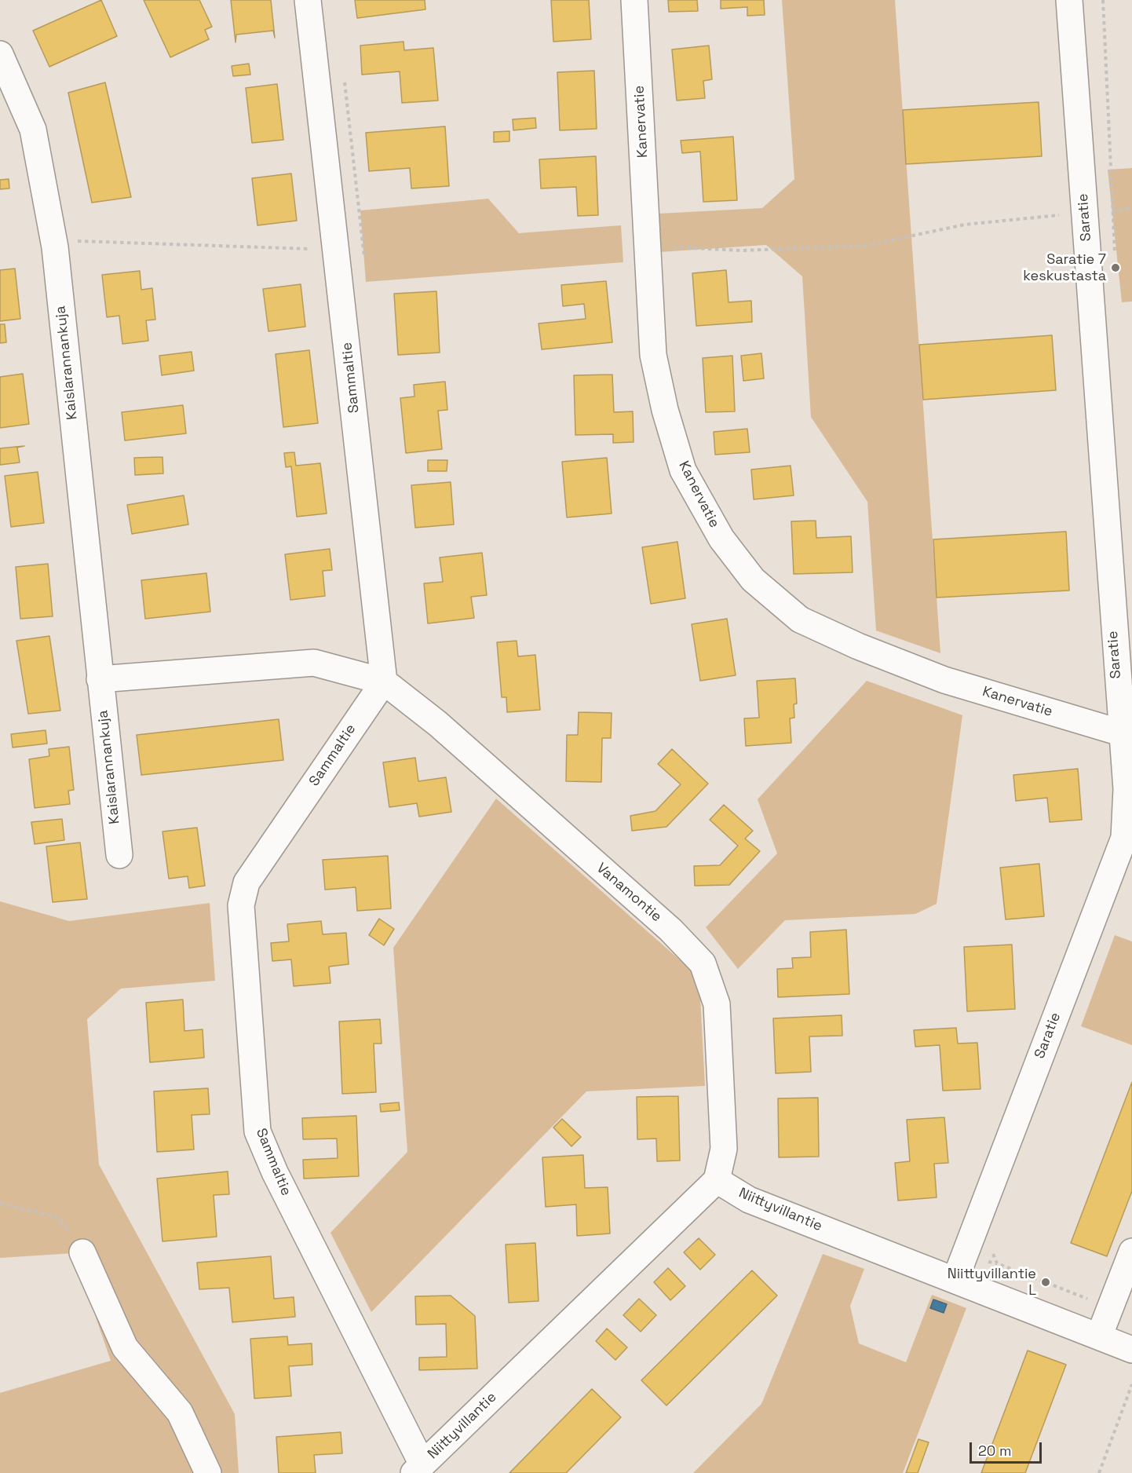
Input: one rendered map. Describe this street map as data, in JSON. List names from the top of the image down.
{
  "streets": {
    "street": [
      "Kanervatie",
      "Saratie",
      "Kaislarannankuja",
      "Sammaltie",
      "Vanamontie",
      "Niittyvillantie"
    ]
  },
  "crossings": [
    ["Kanervatie", "Saratie"],
    ["Saratie", "Niittyvillantie"],
    ["Sammaltie", "Vanamontie"],
    ["Sammaltie", "Niittyvillantie"],
    ["Vanamontie", "Niittyvillantie"]
  ],
  "places": ["Saratie 7 keskustasta", "Niittyvillantie L"],
  "scale_bar": "20 m"
}
